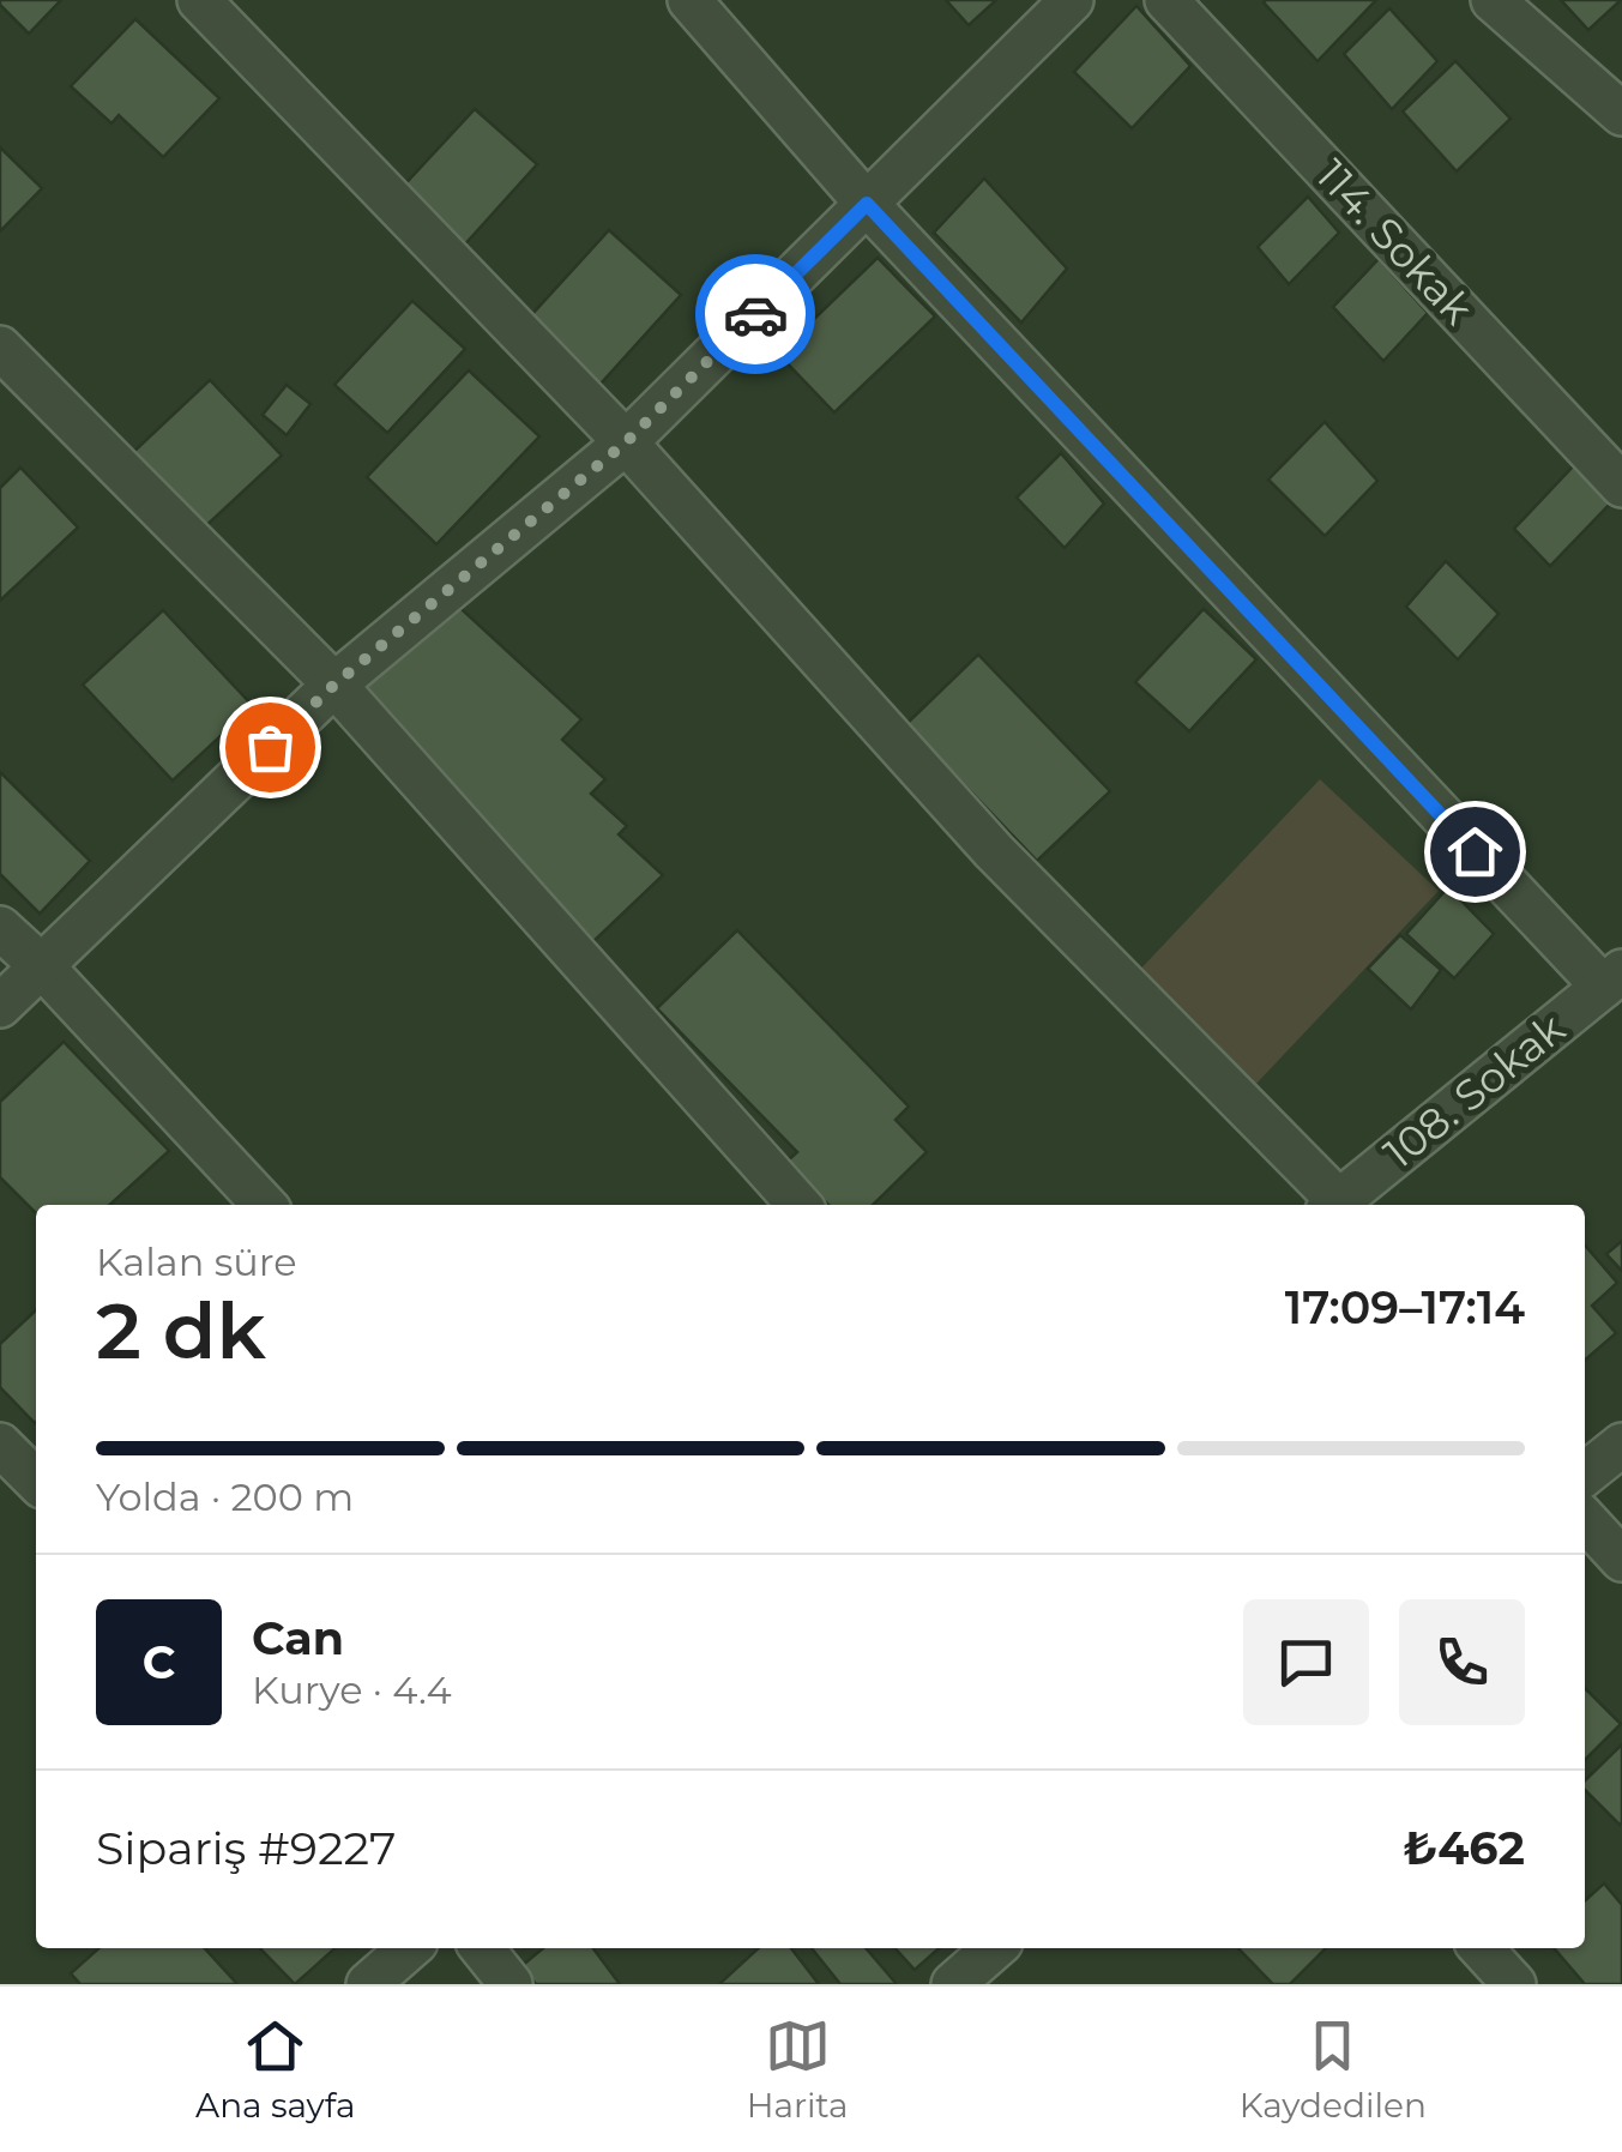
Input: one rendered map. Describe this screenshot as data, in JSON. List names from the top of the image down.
{
  "streets": {
    "street": ["114. Sokak", "108. Sokak"]
  },
  "page": {
    "heading": ["2 dk", "Kalan süre", "17:09–17:14"],
    "panel": [
      "Can",
      "Kurye · 4.4",
      "Sipariş #9227",
      "₺462"
    ],
    "bar": "Yolda · 200 m",
    "round": "C",
    "tabs": ["Ana sayfa", "Harita", "Kaydedilen"]
  }
}
